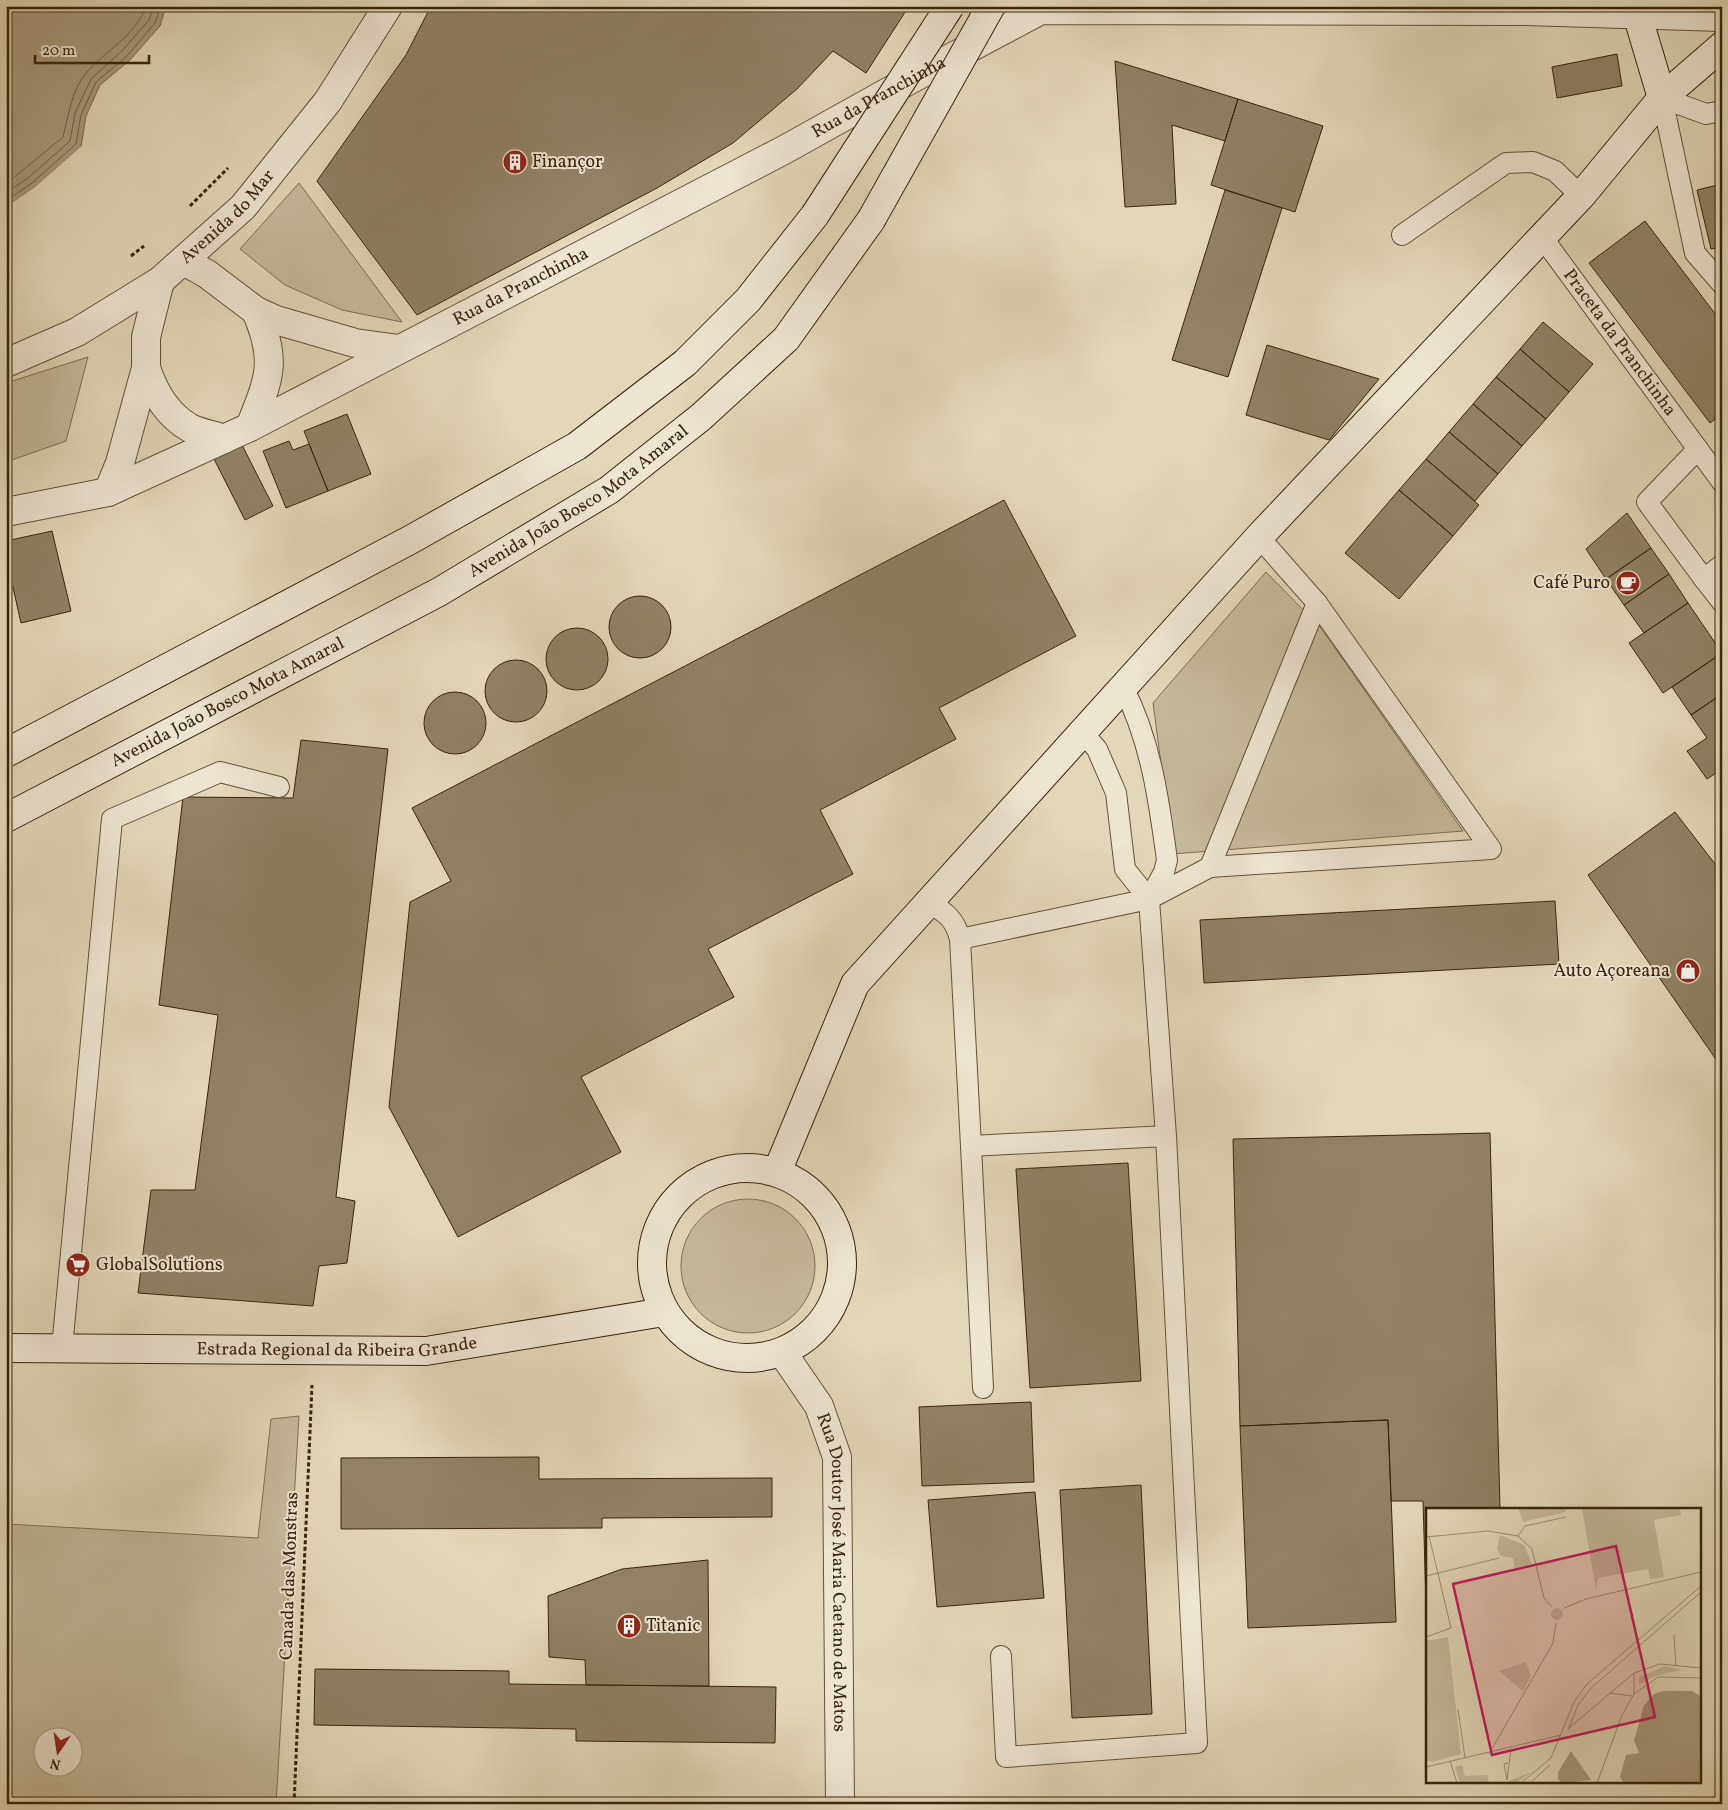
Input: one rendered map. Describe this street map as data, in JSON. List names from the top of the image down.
{
  "streets": {
    "main road": [
      "Rua da Pranchinha",
      "Avenida do Mar",
      "Avenida João Bosco Mota Amaral",
      "Estrada Regional da Ribeira Grande",
      "Rua Doutor José Maria Caetano de Matos"
    ],
    "lane": ["Praceta da Pranchinha"],
    "path": ["Canada das Monstras"]
  },
  "crossings": [
    ["Rua da Pranchinha", "Avenida do Mar"],
    ["Estrada Regional da Ribeira Grande", "Canada das Monstras"]
  ],
  "places": {
    "building": ["Finançor", "Titanic"],
    "cafe": ["Café Puro"],
    "shop": ["Auto Açoreana"],
    "supermarket": ["GlobalSolutions"]
  },
  "scale_bar": "20 m",
  "north": "bottom"
}
